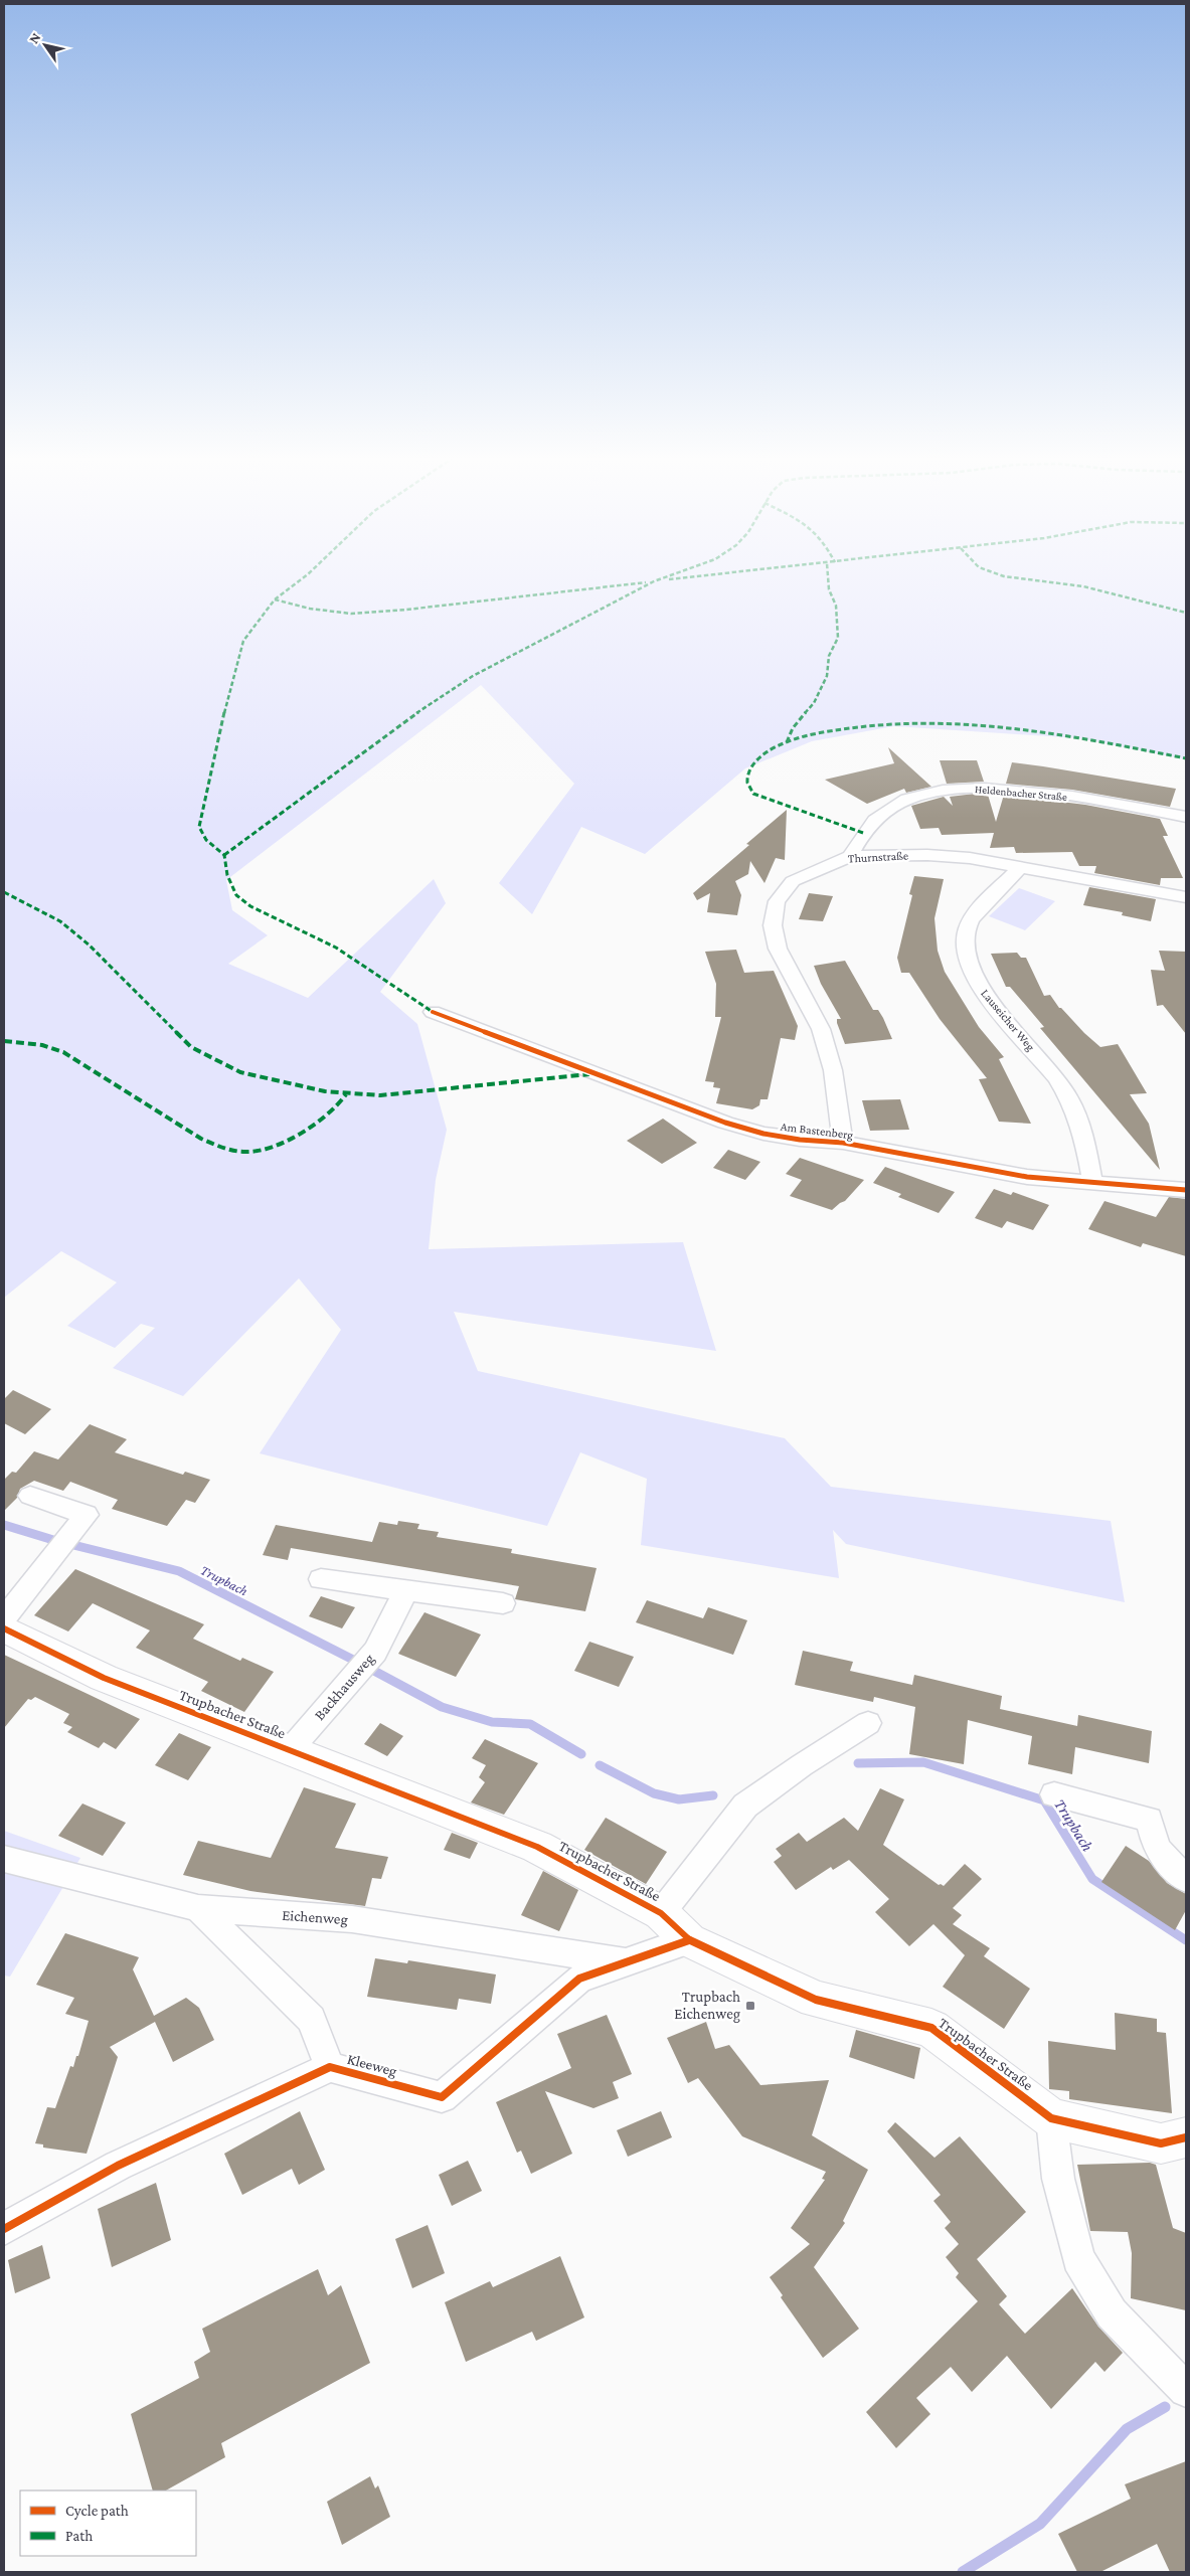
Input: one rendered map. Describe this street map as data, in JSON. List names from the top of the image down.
{
  "streets": {
    "street": [
      "Heldenbacher Straße",
      "Thurnstraße",
      "Lauseicher Weg",
      "Am Bastenberg",
      "Backhausweg",
      "Trupbacher Straße",
      "Eichenweg",
      "Kleeweg"
    ]
  },
  "crossings": [
    ["Heldenbacher Straße", "Thurnstraße"],
    ["Thurnstraße", "Lauseicher Weg"],
    ["Thurnstraße", "Am Bastenberg"],
    ["Lauseicher Weg", "Am Bastenberg"],
    ["Backhausweg", "Trupbacher Straße"],
    ["Trupbacher Straße", "Kleeweg"],
    ["Eichenweg", "Kleeweg"]
  ],
  "water": ["Trupbach"],
  "places": {
    "transit": ["Trupbach Eichenweg"]
  },
  "legend": ["Cycle path", "Path"],
  "north": "top left"
}
